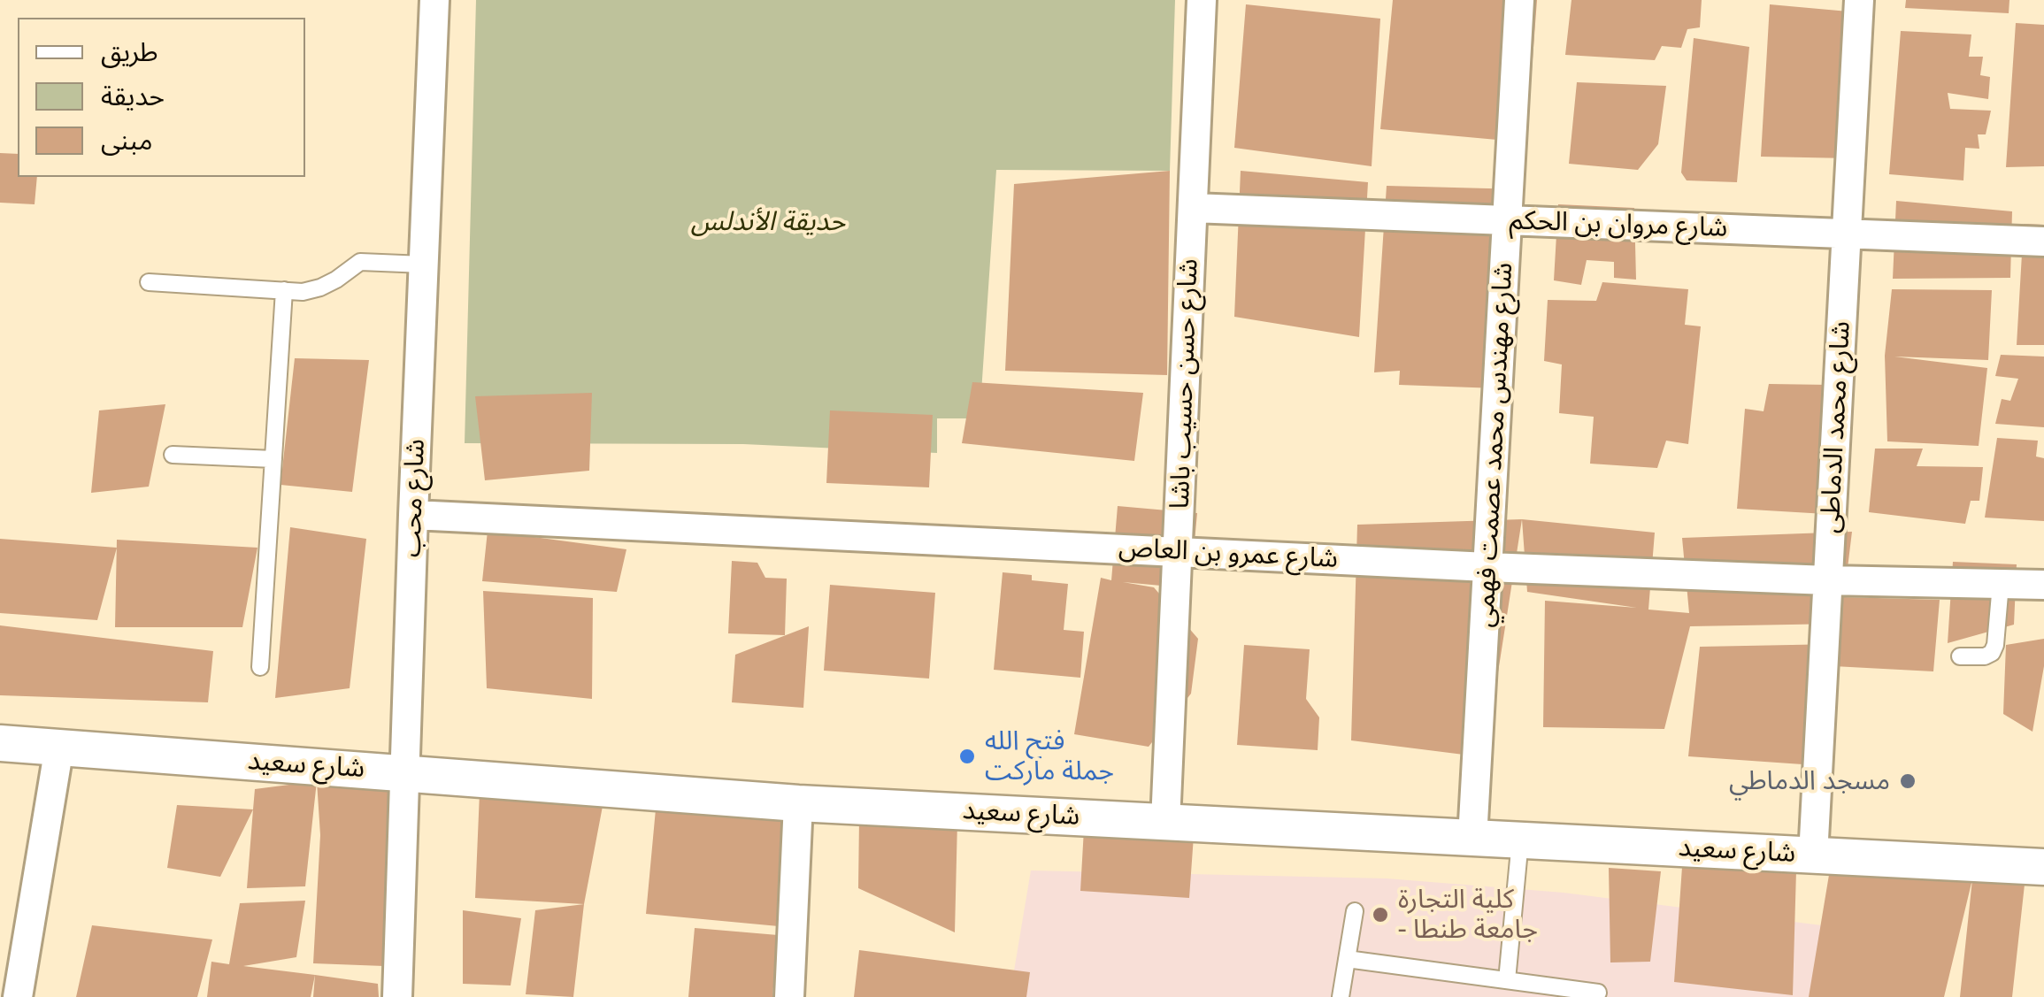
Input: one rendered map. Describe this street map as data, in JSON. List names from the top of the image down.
{
  "streets": {
    "street": [
      "شارع مروان بن الحكم",
      "شارع حسن حسيب باشا",
      "شارع محمد الدماطى",
      "شارع مهندس محمد عصمت فهمي",
      "شارع محب",
      "شارع عمرو بن العاص",
      "شارع سعيد"
    ]
  },
  "crossings": [
    ["شارع مروان بن الحكم", "شارع حسن حسيب باشا"],
    ["شارع مروان بن الحكم", "شارع محمد الدماطى"],
    ["شارع مروان بن الحكم", "شارع مهندس محمد عصمت فهمي"],
    ["شارع حسن حسيب باشا", "شارع عمرو بن العاص"],
    ["شارع حسن حسيب باشا", "شارع سعيد"],
    ["شارع محمد الدماطى", "شارع عمرو بن العاص"],
    ["شارع محمد الدماطى", "شارع سعيد"],
    ["شارع مهندس محمد عصمت فهمي", "شارع عمرو بن العاص"],
    ["شارع مهندس محمد عصمت فهمي", "شارع سعيد"],
    ["شارع محب", "شارع عمرو بن العاص"],
    ["شارع محب", "شارع سعيد"]
  ],
  "parks": ["حديقة الأندلس"],
  "places": ["فتح الله جملة ماركت", "مسجد الدماطي", "كلية التجارة - جامعة طنطا"],
  "legend": ["طريق", "حديقة", "مبنى"]
}
